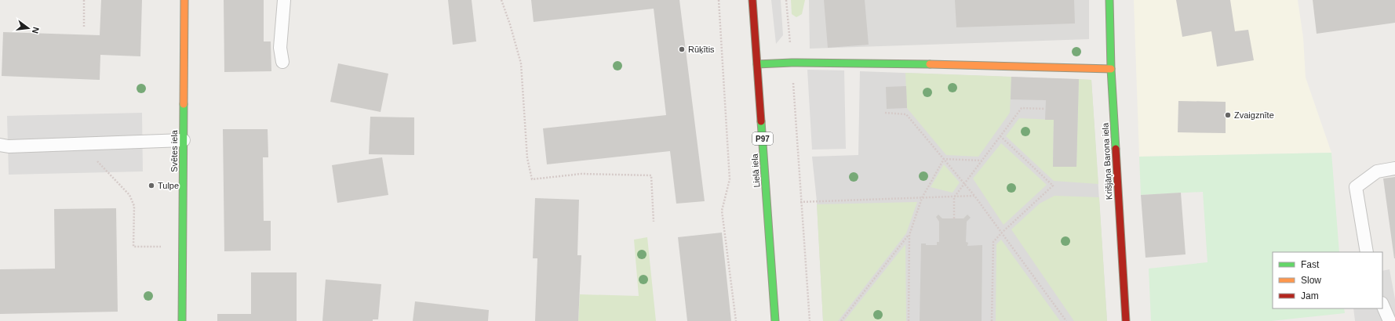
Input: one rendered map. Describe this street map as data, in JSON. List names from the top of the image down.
{
  "streets": {
    "street": [
      "P97",
      "Svētes iela",
      "Krišjāņa Barona iela",
      "Lielā iela"
    ]
  },
  "places": ["Rūķītis", "Zvaigznīte", "Tulpe"],
  "legend": ["Fast", "Slow", "Jam"],
  "north": "right"
}
